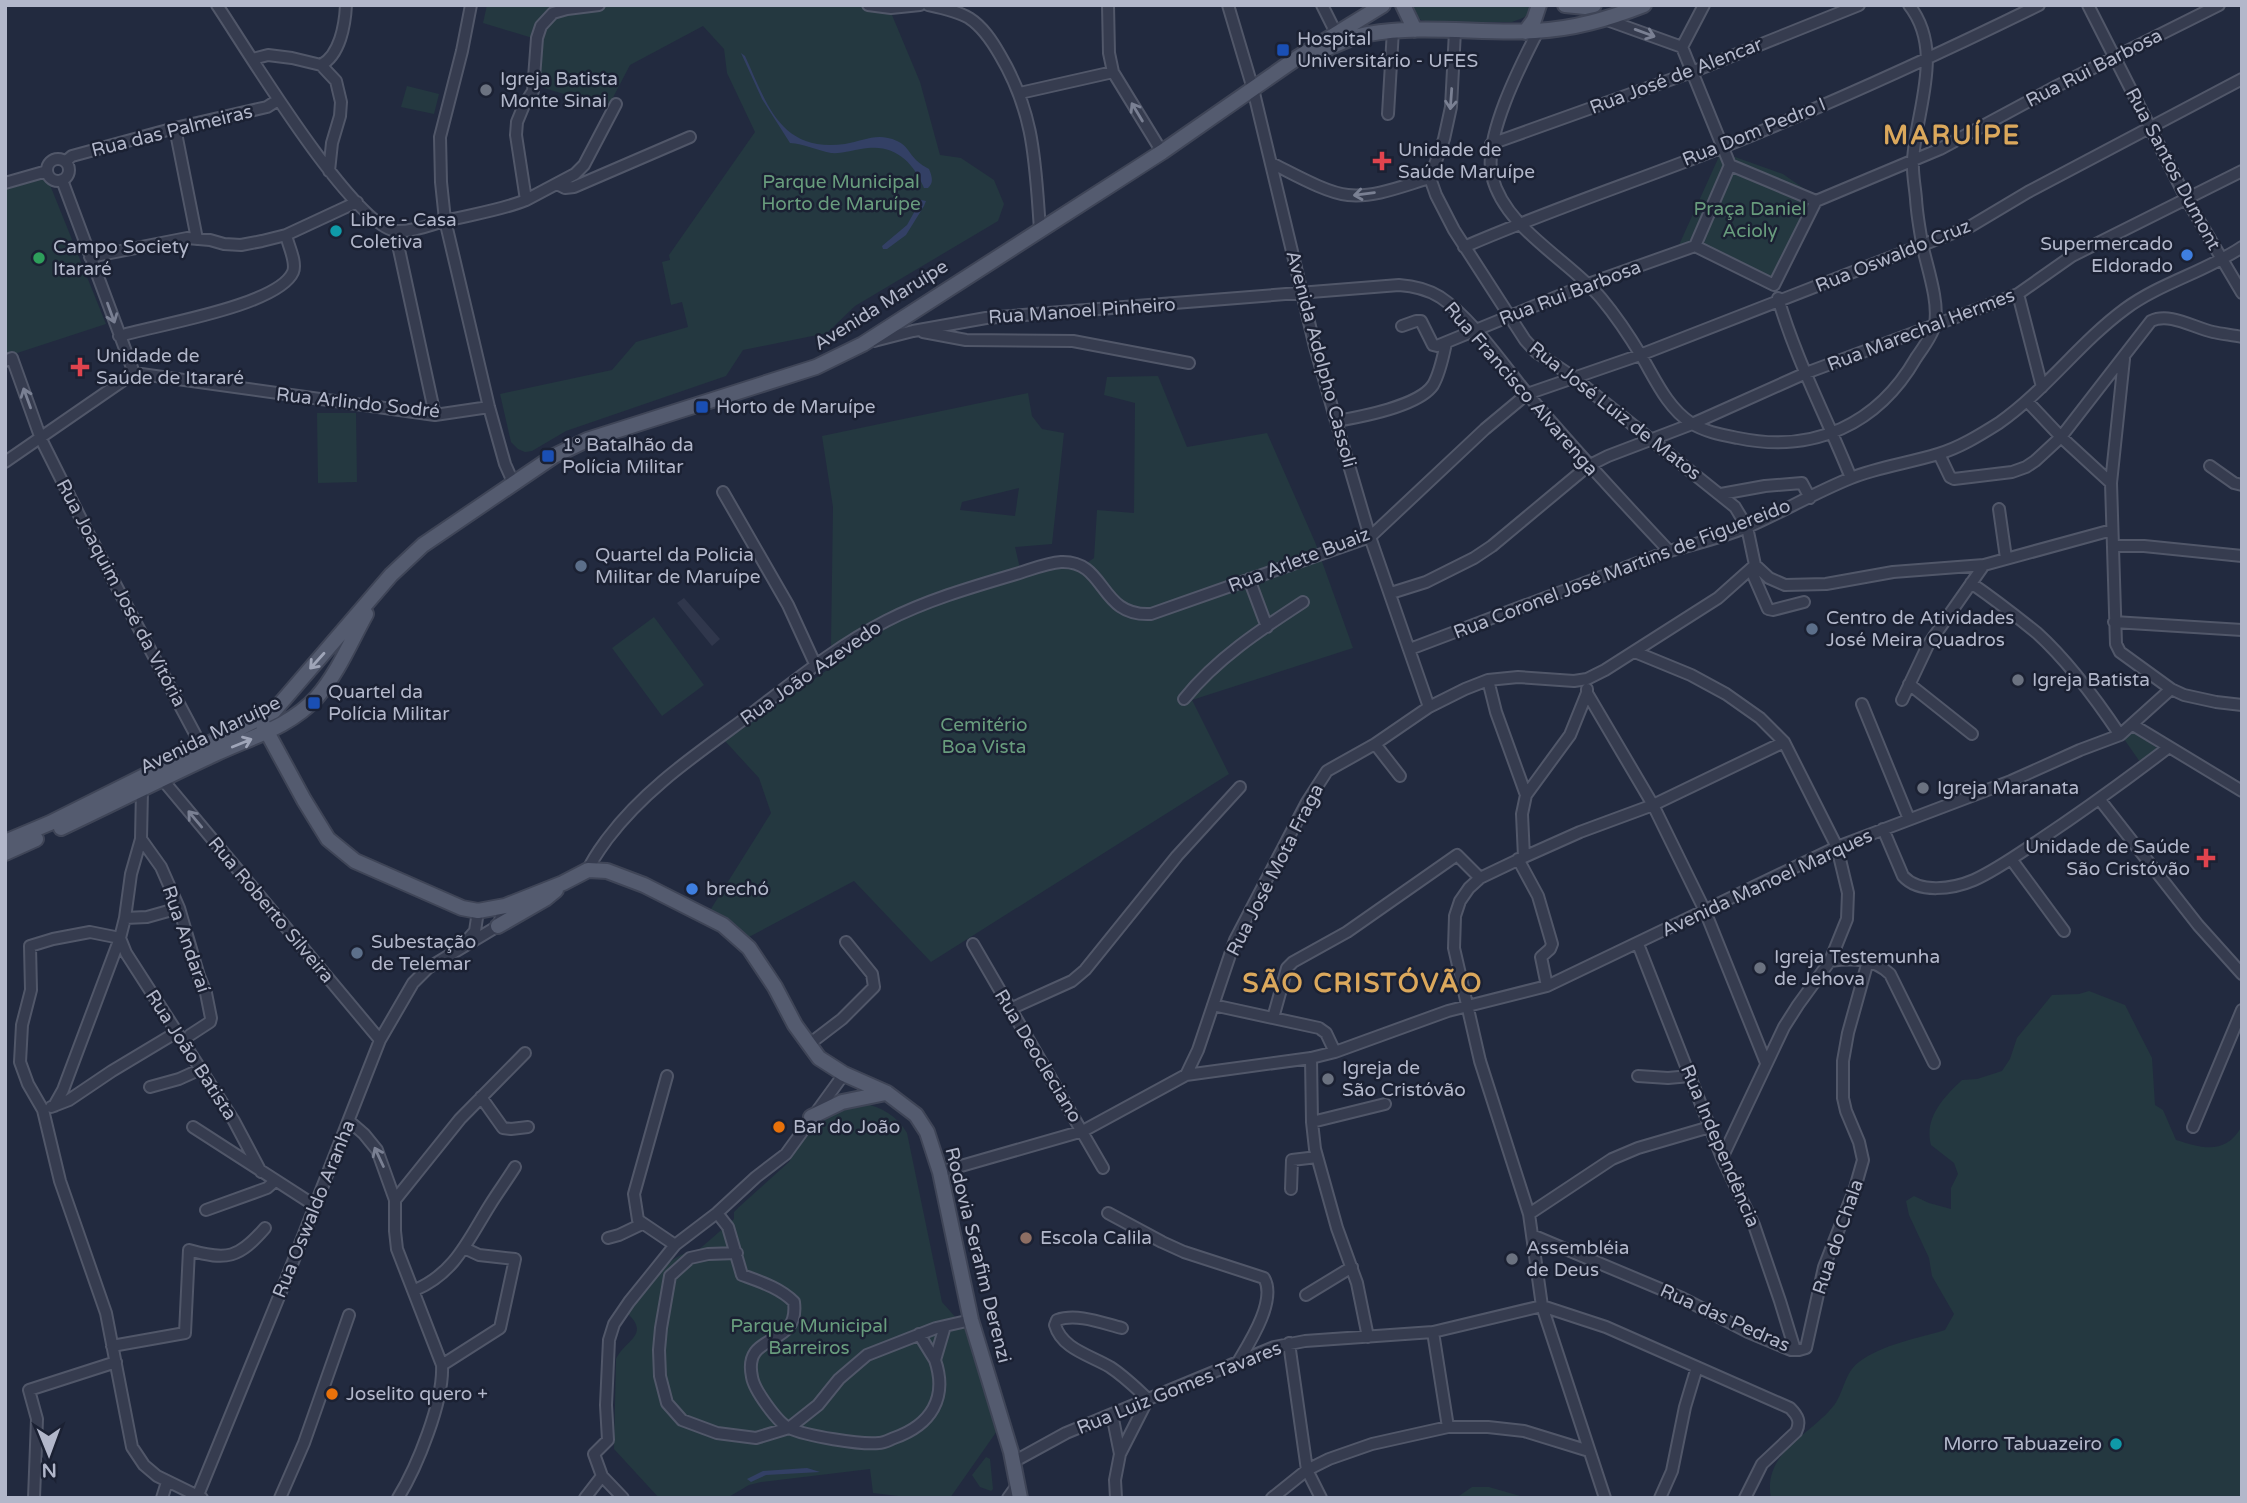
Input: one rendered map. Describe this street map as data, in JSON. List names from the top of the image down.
{
  "streets": {
    "main road": ["Avenida Maruípe", "Rodovia Serafim Derenzi"],
    "street": [
      "Rua Rui Barbosa",
      "Rua José de Alencar",
      "Rua das Palmeiras",
      "Rua Dom Pedro I",
      "Rua Santos Dumont",
      "Rua Oswaldo Cruz",
      "Rua Manoel Pinheiro",
      "Rua Marechal Hermes",
      "Avenida Adolpho Cassoli",
      "Rua Francisco Alvarenga",
      "Rua Arlindo Sodré",
      "Rua José Luiz de Matos",
      "Rua Arlete Buaiz",
      "Rua Coronel José Martins de Figuereido",
      "Rua Joaquim José da Vitória",
      "Rua João Azevedo",
      "Rua José Mota Fraga",
      "Avenida Manoel Marques",
      "Rua Roberto Silveira",
      "Rua Andaraí",
      "Rua João Batista",
      "Rua Deocleciano",
      "Rua Independência",
      "Rua Oswaldo Aranha",
      "Rua do Chala",
      "Rua das Pedras",
      "Rua Luiz Gomes Tavares"
    ]
  },
  "crossings": [
    ["Rua Rui Barbosa", "Rua Santos Dumont"],
    ["Rua Rui Barbosa", "Rua Francisco Alvarenga"],
    ["Rua Rui Barbosa", "Rua José Luiz de Matos"],
    ["Rua Dom Pedro I", "Rua José Luiz de Matos"],
    ["Rua Santos Dumont", "Rua Oswaldo Cruz"],
    ["Rua Santos Dumont", "Rua Marechal Hermes"],
    ["Rua Santos Dumont", "Rua Coronel José Martins de Figuereido"],
    ["Rua Oswaldo Cruz", "Rua Francisco Alvarenga"],
    ["Rua Oswaldo Cruz", "Rua José Luiz de Matos"],
    ["Rua Oswaldo Cruz", "Rua Arlete Buaiz"],
    ["Avenida Maruípe", "Rua Manoel Pinheiro"],
    ["Avenida Maruípe", "Avenida Adolpho Cassoli"],
    ["Avenida Maruípe", "Rua José Luiz de Matos"],
    ["Avenida Maruípe", "Rua Joaquim José da Vitória"],
    ["Avenida Maruípe", "Rua Roberto Silveira"],
    ["Rua Manoel Pinheiro", "Avenida Adolpho Cassoli"],
    ["Rua Manoel Pinheiro", "Rua Francisco Alvarenga"],
    ["Rua Marechal Hermes", "Avenida Adolpho Cassoli"],
    ["Rua Marechal Hermes", "Rua Francisco Alvarenga"],
    ["Rua Marechal Hermes", "Rua José Luiz de Matos"],
    ["Avenida Adolpho Cassoli", "Rua Francisco Alvarenga"],
    ["Avenida Adolpho Cassoli", "Rua José Luiz de Matos"],
    ["Avenida Adolpho Cassoli", "Rua Arlete Buaiz"],
    ["Avenida Adolpho Cassoli", "Rua Coronel José Martins de Figuereido"],
    ["Avenida Adolpho Cassoli", "Rua José Mota Fraga"],
    ["Rua Francisco Alvarenga", "Rua Arlete Buaiz"],
    ["Rua Francisco Alvarenga", "Rua Coronel José Martins de Figuereido"],
    ["Rua José Luiz de Matos", "Rua Coronel José Martins de Figuereido"],
    ["Rua José Luiz de Matos", "Rua José Mota Fraga"],
    ["Rua Arlete Buaiz", "Rua João Azevedo"],
    ["Rua João Azevedo", "Rodovia Serafim Derenzi"],
    ["Rua José Mota Fraga", "Avenida Manoel Marques"],
    ["Avenida Manoel Marques", "Rua Deocleciano"],
    ["Avenida Manoel Marques", "Rua Independência"],
    ["Avenida Manoel Marques", "Rodovia Serafim Derenzi"],
    ["Rua Roberto Silveira", "Rua Oswaldo Aranha"],
    ["Rua Independência", "Rua do Chala"],
    ["Rua Independência", "Rua das Pedras"],
    ["Rua do Chala", "Rua das Pedras"],
    ["Rodovia Serafim Derenzi", "Rua Luiz Gomes Tavares"]
  ],
  "one_way": ["Rua Roberto Silveira"],
  "districts": ["MARUÍPE", "SÃO CRISTÓVÃO"],
  "parks": [
    "Parque Municipal Horto de Maruípe",
    "Praça Daniel Acioly",
    "Cemitério Boa Vista",
    "Parque Municipal Barreiros"
  ],
  "places": {
    "transit": [
      "Hospital Universitário - UFES",
      "Horto de Maruípe",
      "1° Batalhão da Polícia Militar",
      "Quartel da Polícia Militar"
    ],
    "other": [
      "Igreja Batista Monte Sinai",
      "Libre - Casa Coletiva",
      "Supermercado Eldorado",
      "Campo Society Itararé",
      "Quartel da Policia Militar de Maruípe",
      "Centro de Atividades José Meira Quadros",
      "Igreja Batista",
      "Igreja Maranata",
      "brechó",
      "Subestação de Telemar",
      "Igreja Testemunha de Jehova",
      "Igreja de São Cristóvão",
      "Bar do João",
      "Escola Calila",
      "Assembléia de Deus",
      "Joselito quero +",
      "Morro Tabuazeiro"
    ],
    "health": ["Unidade de Saúde Maruípe", "Unidade de Saúde de Itararé", "Unidade de Saúde São Cristóvão"]
  },
  "north": "bottom"
}
